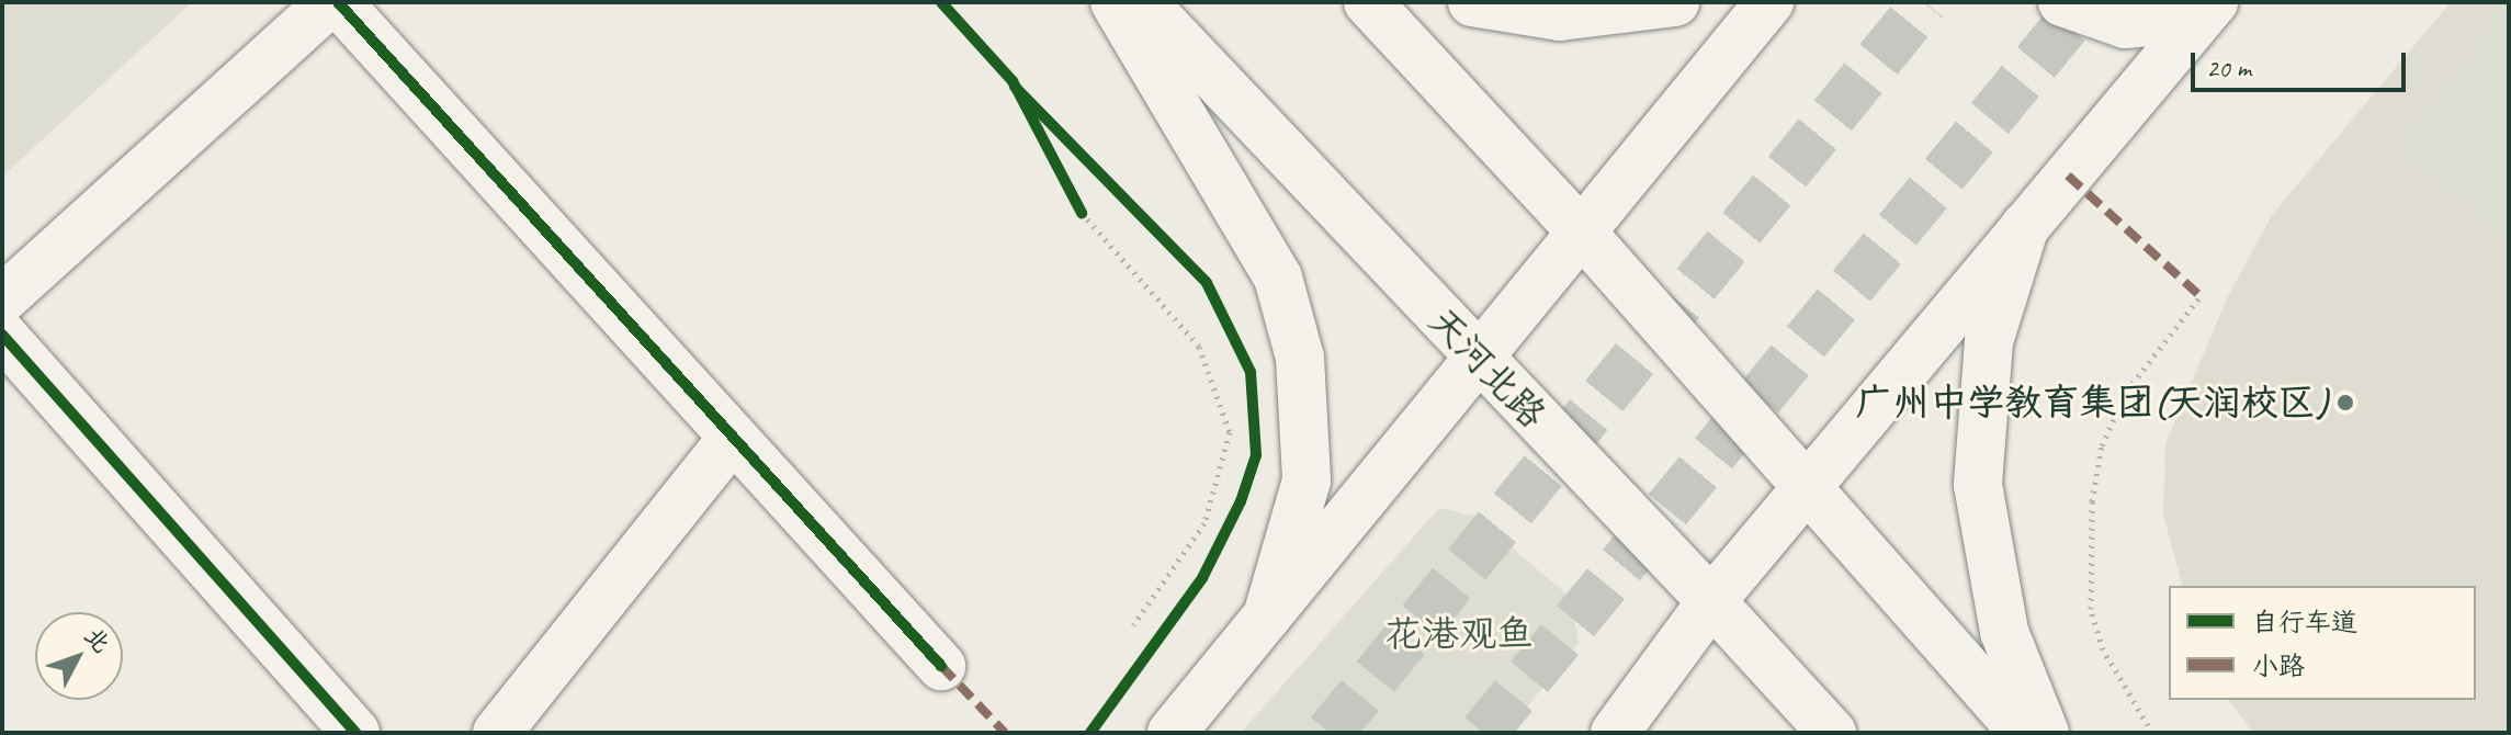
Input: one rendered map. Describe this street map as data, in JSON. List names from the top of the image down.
{
  "streets": {
    "main road": ["天河北路"]
  },
  "parks": ["花港观鱼"],
  "places": ["广州中学教育集团(天润校区)"],
  "legend": ["自行车道", "小路"],
  "scale_bar": "20 m",
  "north": "top right"
}
